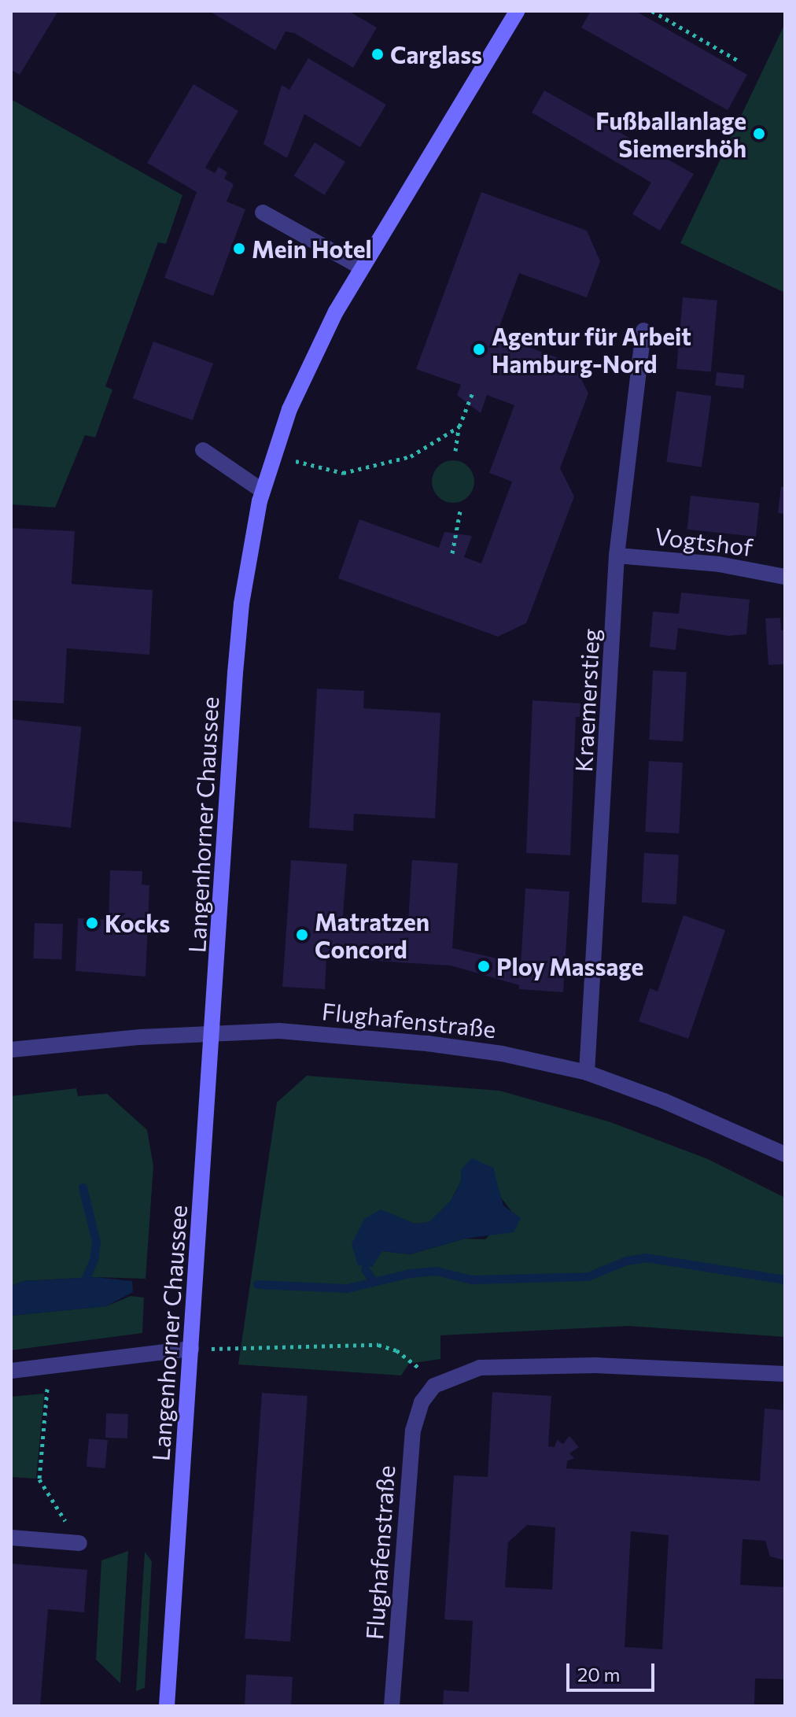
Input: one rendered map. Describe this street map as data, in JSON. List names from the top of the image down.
{
  "streets": {
    "main road": ["Langenhorner Chaussee"],
    "street": ["Vogtshof", "Kraemerstieg", "Flughafenstraße"]
  },
  "crossings": [
    ["Vogtshof", "Kraemerstieg"],
    ["Kraemerstieg", "Flughafenstraße"],
    ["Langenhorner Chaussee", "Flughafenstraße"]
  ],
  "places": [
    "Carglass",
    "Fußballanlage Siemershöh",
    "Mein Hotel",
    "Agentur für Arbeit Hamburg-Nord",
    "Kocks",
    "Matratzen Concord",
    "Ploy Massage"
  ],
  "scale_bar": "20 m"
}
